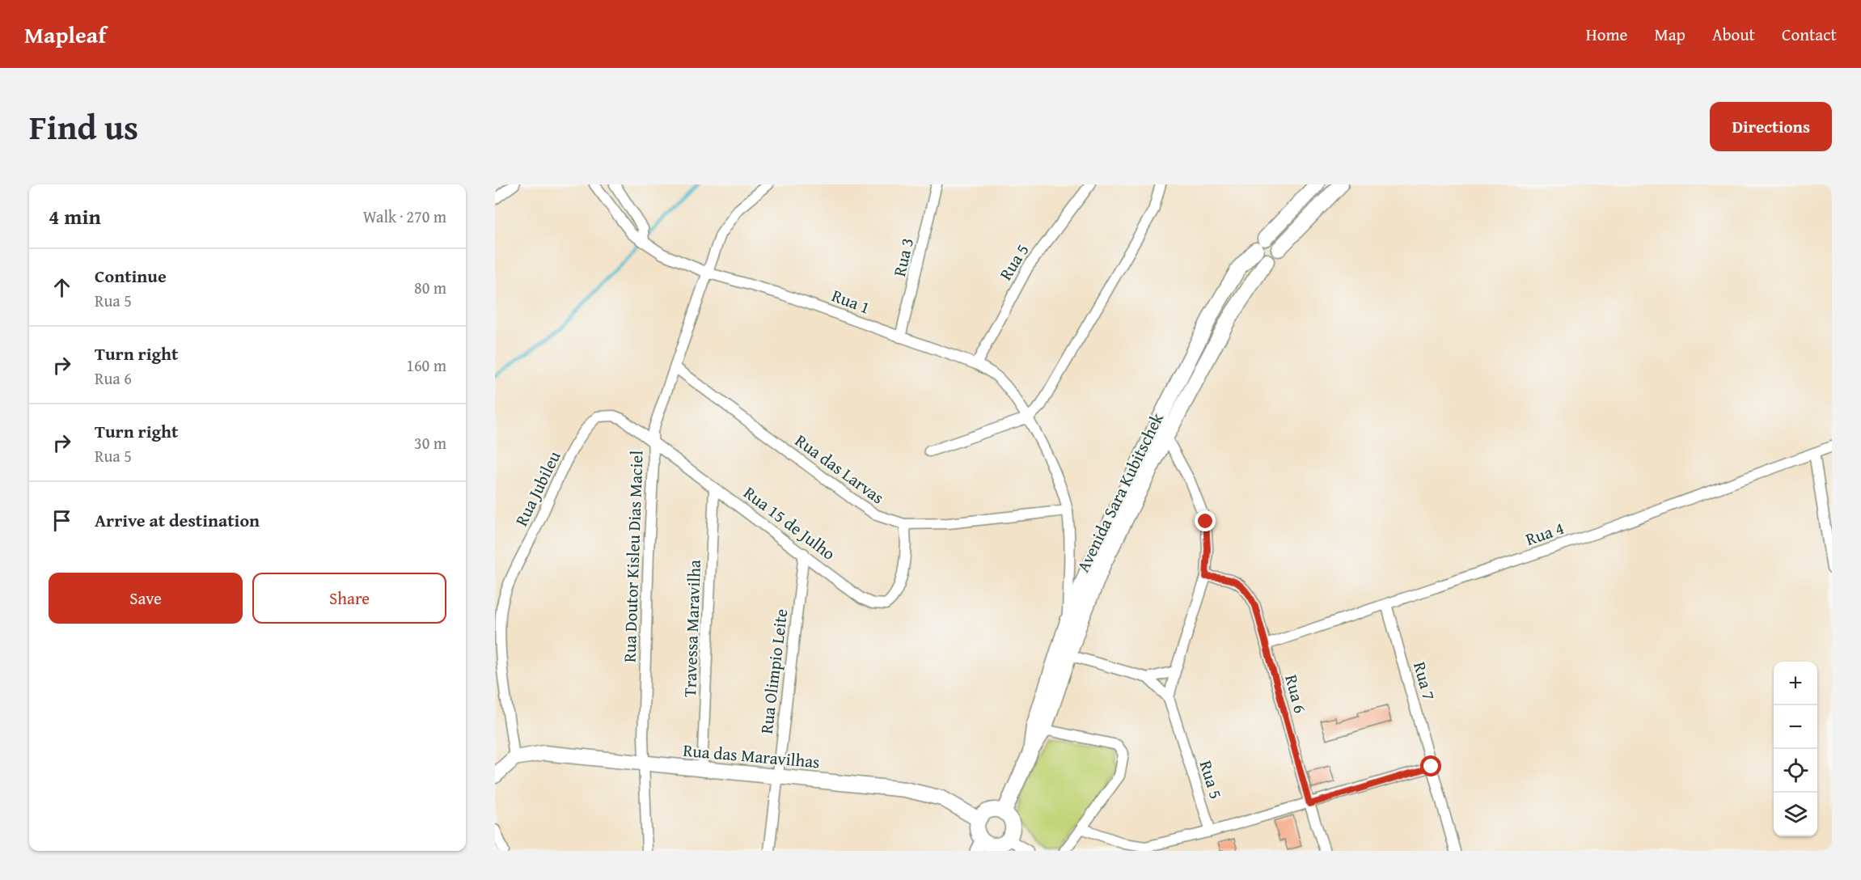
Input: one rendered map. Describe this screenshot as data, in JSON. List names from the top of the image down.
{
  "streets": {
    "main road": ["Avenida Sara Kubitschek", "Rua das Maravilhas"],
    "street": [
      "Rua 3",
      "Rua 5",
      "Rua 1",
      "Rua das Larvas",
      "Rua Jubileu",
      "Rua 15 de Julho",
      "Rua 4",
      "Rua Doutor Kisleu Dias Maciel",
      "Travessa Maravilha",
      "Rua Olimpio Leite",
      "Rua 7",
      "Rua 6"
    ]
  },
  "crossings": [
    ["Rua 3", "Rua 1"],
    ["Rua 5", "Rua 1"],
    ["Rua 5", "Avenida Sara Kubitschek"],
    ["Rua 5", "Rua 6"],
    ["Rua 1", "Rua das Larvas"],
    ["Rua 1", "Avenida Sara Kubitschek"],
    ["Rua 1", "Rua Doutor Kisleu Dias Maciel"],
    ["Rua das Larvas", "Rua 15 de Julho"],
    ["Rua das Larvas", "Rua Doutor Kisleu Dias Maciel"],
    ["Rua Jubileu", "Rua 15 de Julho"],
    ["Rua Jubileu", "Rua das Maravilhas"],
    ["Rua 15 de Julho", "Rua Doutor Kisleu Dias Maciel"],
    ["Rua 15 de Julho", "Travessa Maravilha"],
    ["Rua 15 de Julho", "Rua Olimpio Leite"],
    ["Rua 4", "Rua 7"],
    ["Rua 4", "Rua 6"],
    ["Rua Doutor Kisleu Dias Maciel", "Rua das Maravilhas"],
    ["Travessa Maravilha", "Rua das Maravilhas"],
    ["Rua Olimpio Leite", "Rua das Maravilhas"]
  ],
  "page": {
    "header": "Mapleaf",
    "nav": [
      "Home",
      "Map",
      "About",
      "Contact"
    ],
    "title": "Find us",
    "buttons": [
      "Directions",
      ["Save", "Share"]
    ],
    "heading": ["4 min", "Walk · 270 m"],
    "list": [
      ["Continue", "Rua 5", "80 m"],
      ["Turn right", "Rua 6", "160 m"],
      ["Turn right", "Rua 5", "30 m"],
      "Arrive at destination"
    ],
    "map_buttons": ["+", "−"]
  }
}
